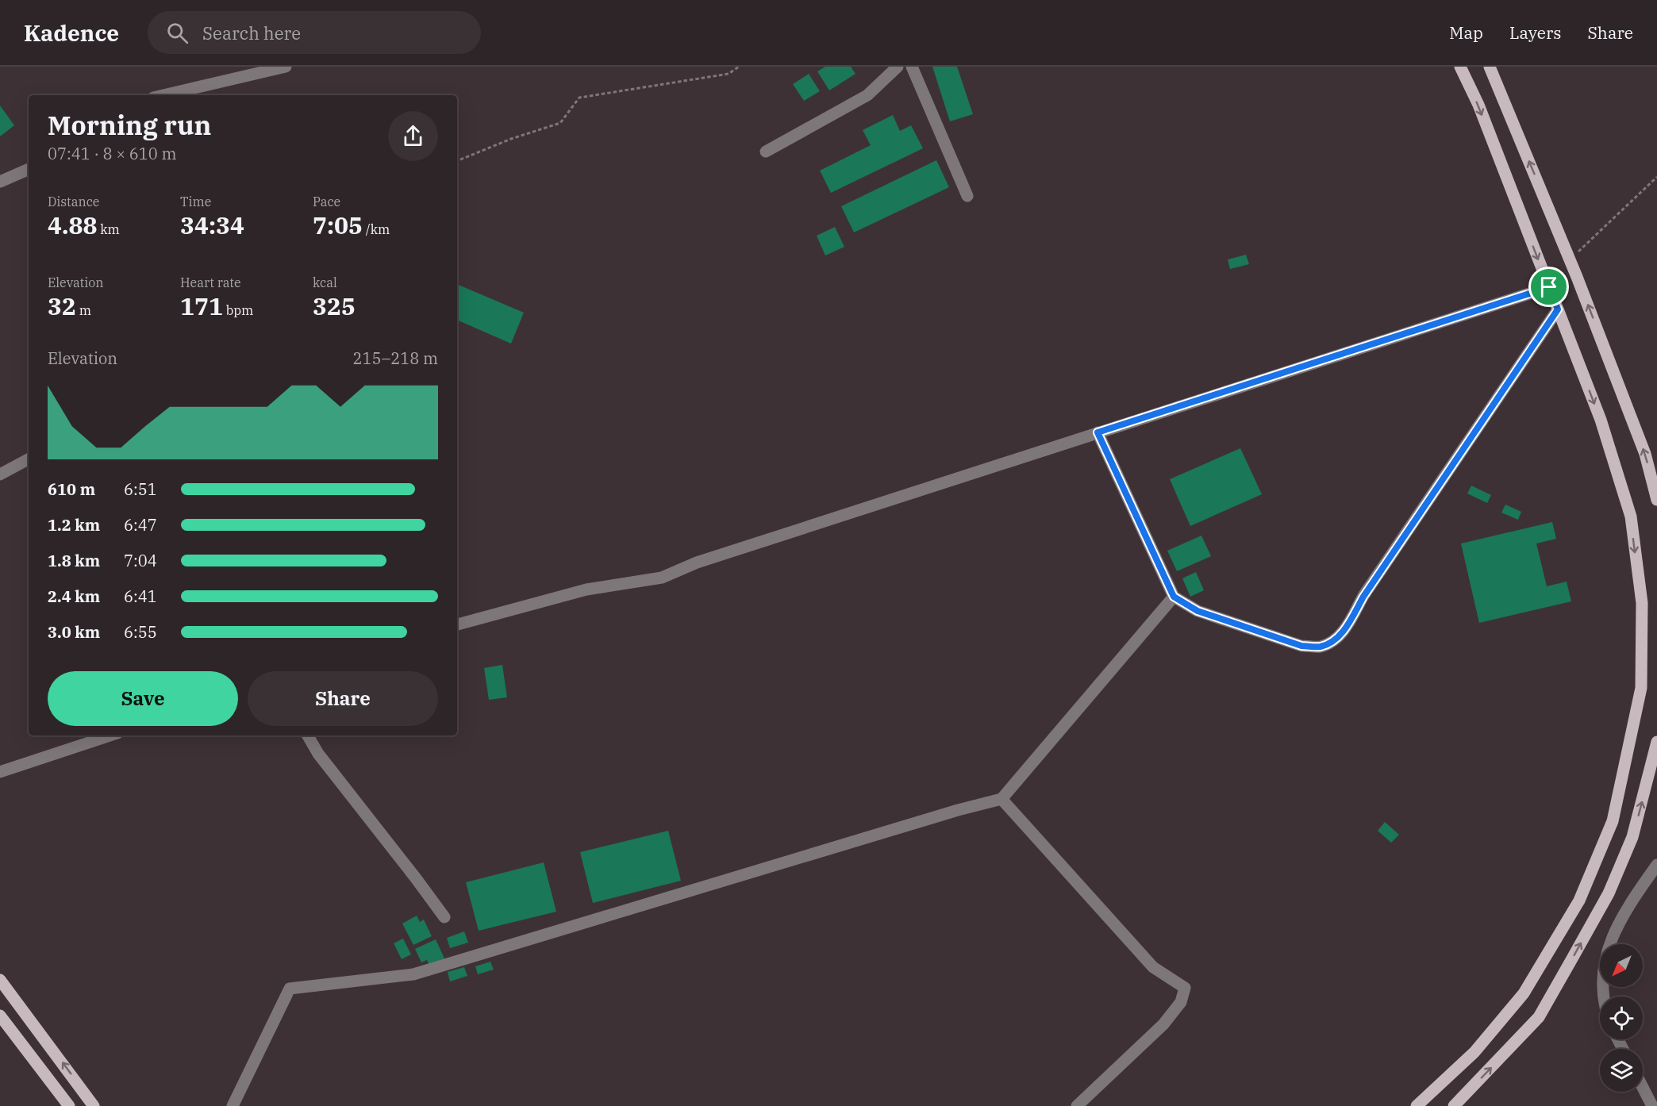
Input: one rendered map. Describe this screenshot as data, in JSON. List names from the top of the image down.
{
  "north": "bottom left",
  "page": {
    "header": "Kadence",
    "search": "Search here",
    "nav": ["Map", "Layers", "Share"],
    "heading": ["Morning run", "07:41 · 8 × 610 m"],
    "stats": [
      ["Distance", "4.88 km"],
      ["Time", "34:34"],
      ["Pace", "7:05 /km"],
      ["Elevation", "32 m"],
      ["Heart rate", "171 bpm"],
      ["kcal", "325"]
    ],
    "chart": ["Elevation", "215–218 m"],
    "list": [
      {
        "name": "610 m",
        "note": "6:51"
      },
      {
        "name": "1.2 km",
        "note": "6:47"
      },
      {
        "name": "1.8 km",
        "note": "7:04"
      },
      {
        "name": "2.4 km",
        "note": "6:41"
      },
      {
        "name": "3.0 km",
        "note": "6:55"
      }
    ],
    "buttons": ["Save", "Share"]
  }
}
